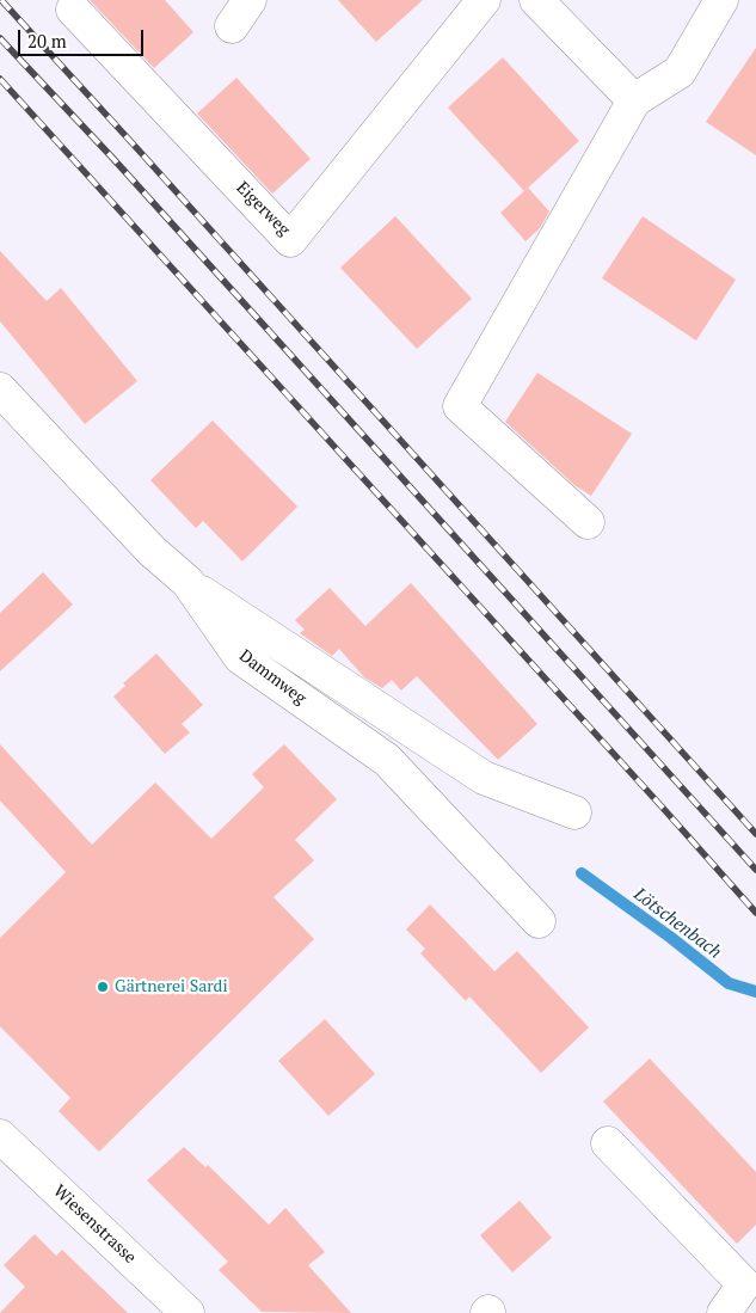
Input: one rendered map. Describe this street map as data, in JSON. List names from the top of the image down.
{
  "streets": {
    "street": ["Eigerweg", "Dammweg", "Wiesenstrasse"]
  },
  "water": ["Lötschenbach"],
  "places": ["Gärtnerei Sardi"],
  "scale_bar": "20 m"
}
